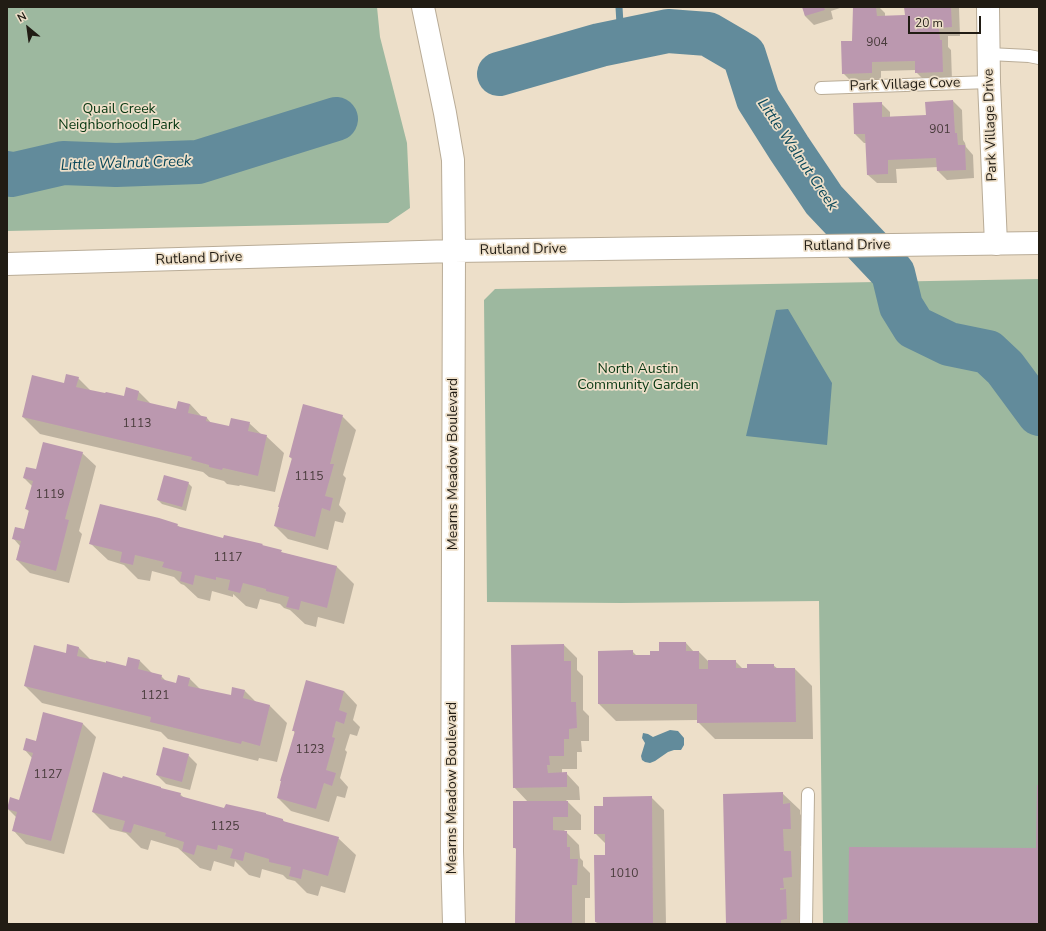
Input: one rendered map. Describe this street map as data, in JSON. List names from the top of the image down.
{
  "streets": {
    "street": ["Park Village Drive", "Rutland Drive", "Mearns Meadow Boulevard"],
    "lane": ["Park Village Cove"]
  },
  "crossings": [
    ["Park Village Cove", "Park Village Drive"],
    ["Park Village Drive", "Rutland Drive"],
    ["Rutland Drive", "Mearns Meadow Boulevard"]
  ],
  "water": ["Little Walnut Creek"],
  "parks": ["Quail Creek Neighborhood Park", "North Austin Community Garden"],
  "house_numbers": [
    "904",
    "901",
    "1113",
    "1115",
    "1119",
    "1117",
    "1121",
    "1123",
    "1127",
    "1125",
    "1010"
  ],
  "scale_bar": "20 m",
  "north": "top left"
}
